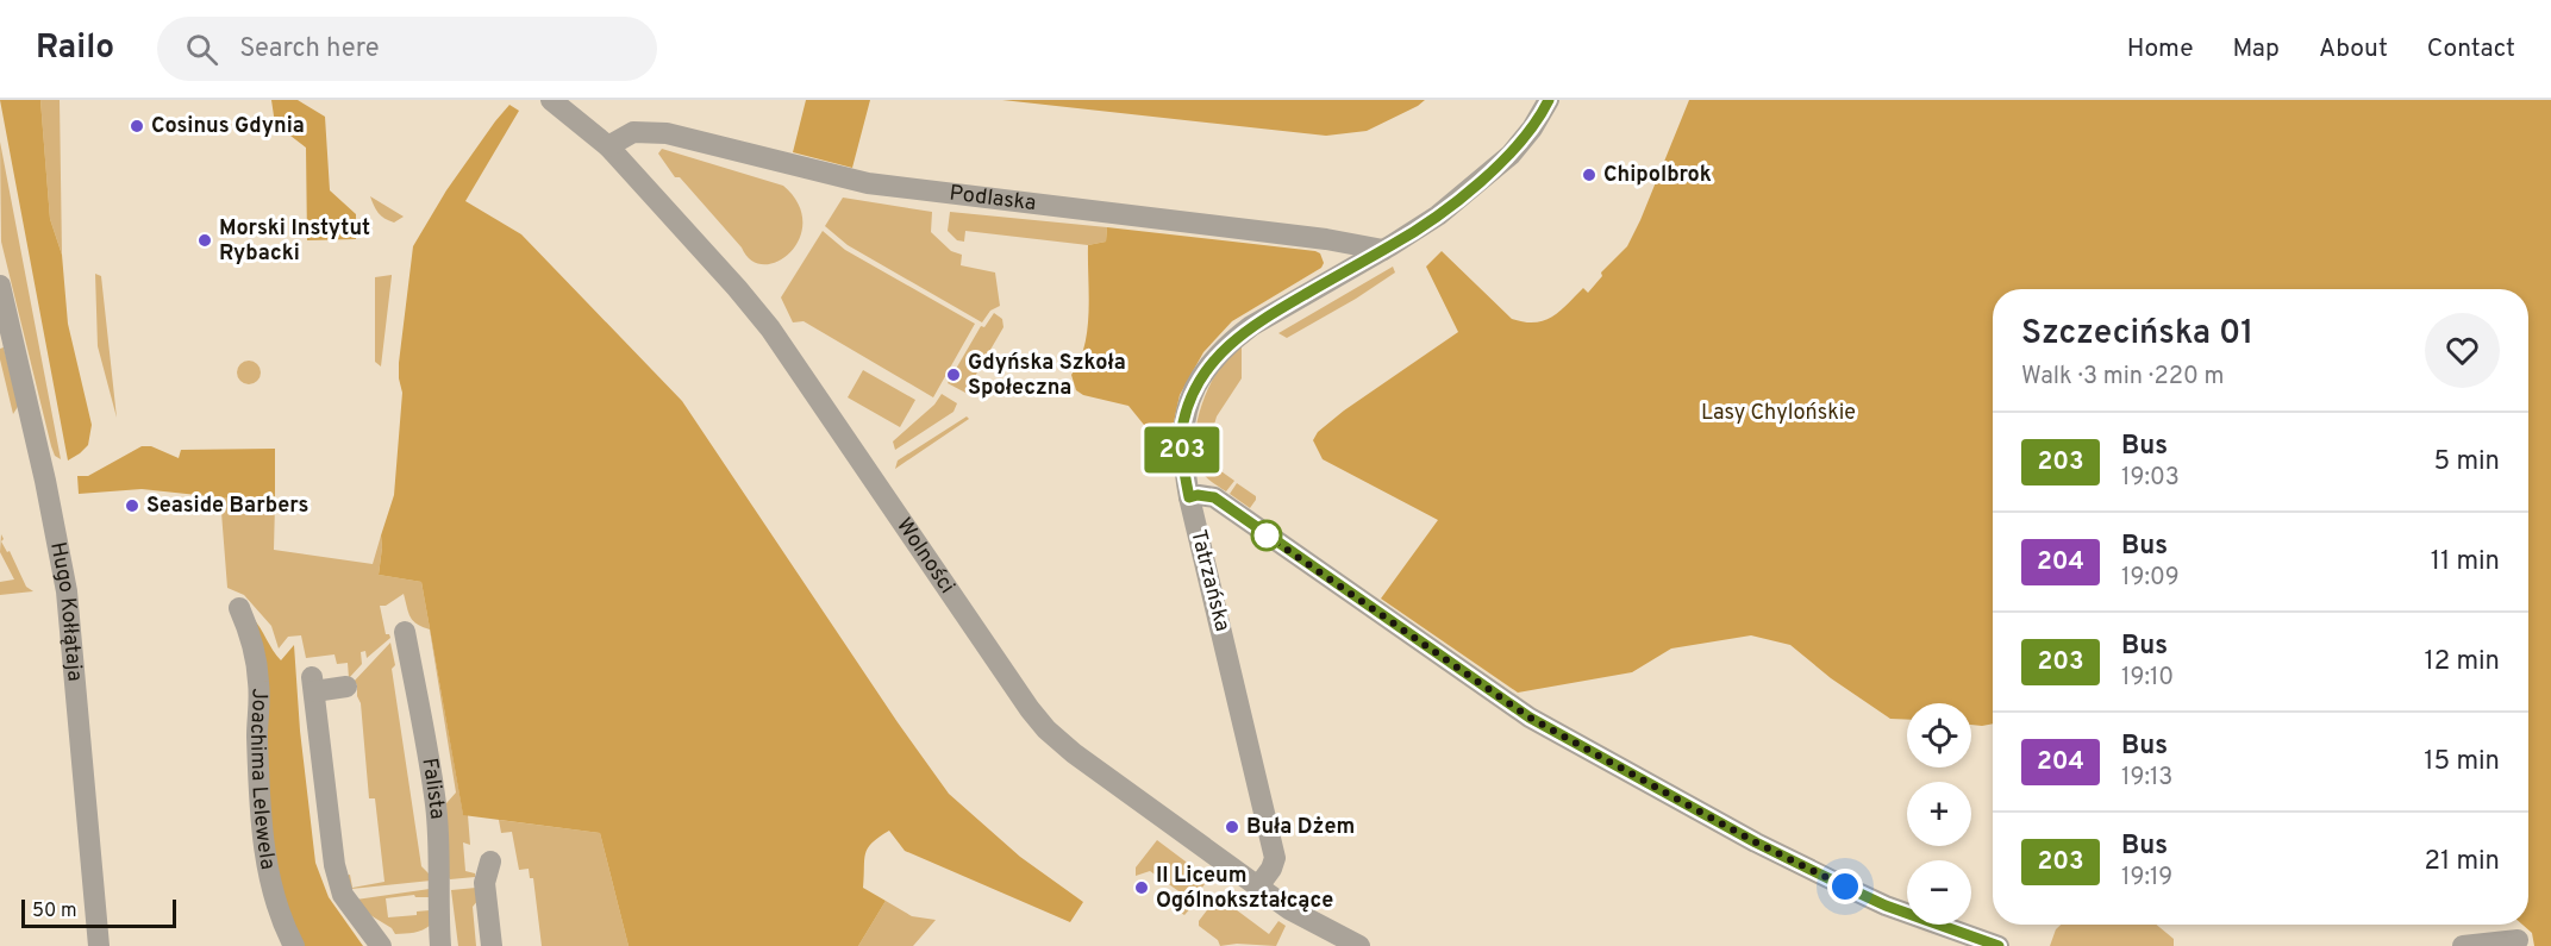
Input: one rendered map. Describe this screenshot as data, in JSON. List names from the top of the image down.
{
  "streets": {
    "street": [
      "Podlaska",
      "Wolności",
      "Tatrzańska",
      "Hugo Kołłątaja",
      "Joachima Lelewela",
      "Falista"
    ]
  },
  "crossings": [
    ["Podlaska", "Wolności"],
    ["Podlaska", "Tatrzańska"],
    ["Wolności", "Tatrzańska"]
  ],
  "parks": ["Lasy Chylońskie"],
  "places": [
    "Cosinus Gdynia",
    "Chipolbrok",
    "Morski Instytut Rybacki",
    "Gdyńska Szkoła Społeczna",
    "Seaside Barbers",
    "Buła Dżem",
    "II Liceum Ogólnokształcące"
  ],
  "lines": ["bus line 203"],
  "scale_bar": "50 m",
  "page": {
    "header": "Railo",
    "search": "Search here",
    "nav": [
      "Home",
      "Map",
      "About",
      "Contact"
    ],
    "on_map": "203",
    "heading": ["Szczecińska 01", "Walk · 3 min · 220 m"],
    "list": [
      {
        "mark": "203",
        "name": "Bus",
        "note": "19:03",
        "value": "5 min"
      },
      {
        "mark": "204",
        "name": "Bus",
        "note": "19:09",
        "value": "11 min"
      },
      {
        "mark": "203",
        "name": "Bus",
        "note": "19:10",
        "value": "12 min"
      },
      {
        "mark": "204",
        "name": "Bus",
        "note": "19:13",
        "value": "15 min"
      },
      {
        "mark": "203",
        "name": "Bus",
        "note": "19:19",
        "value": "21 min"
      }
    ],
    "map_buttons": ["+", "−"],
    "scale": "50 m"
  }
}
